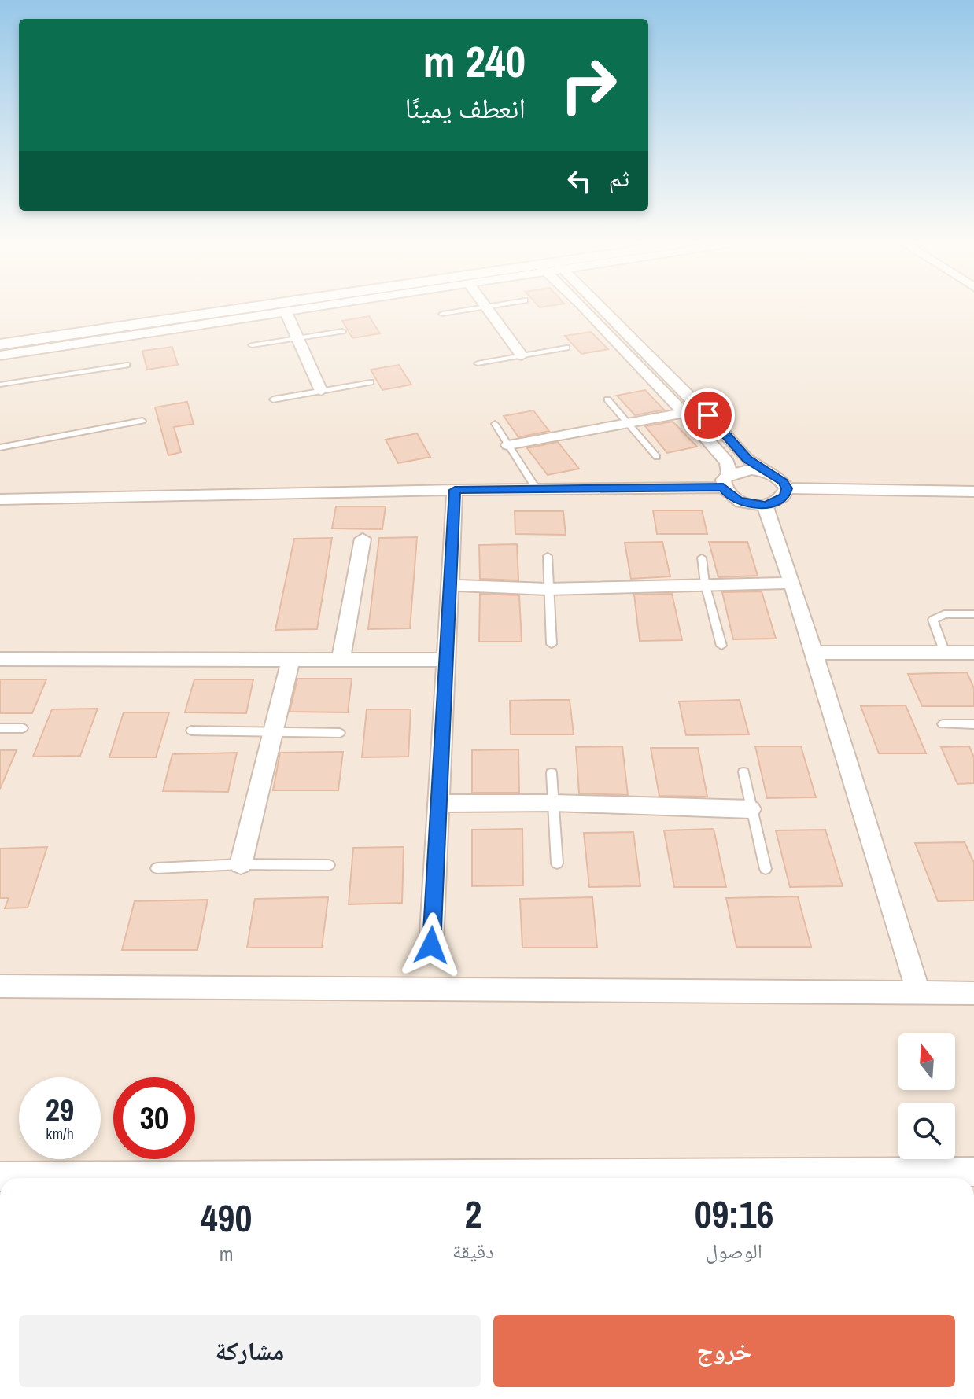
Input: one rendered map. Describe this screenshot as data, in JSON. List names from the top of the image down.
{
  "north": "top",
  "page": {
    "turn": ["240 m", "انعطف يمينًا"],
    "then": "ثم",
    "speed": "29 km/h",
    "limit": "30",
    "eta": [
      "09:16",
      "الوصول",
      "2",
      "دقيقة",
      "490",
      "m"
    ],
    "buttons": ["خروج", "مشاركة"]
  }
}
